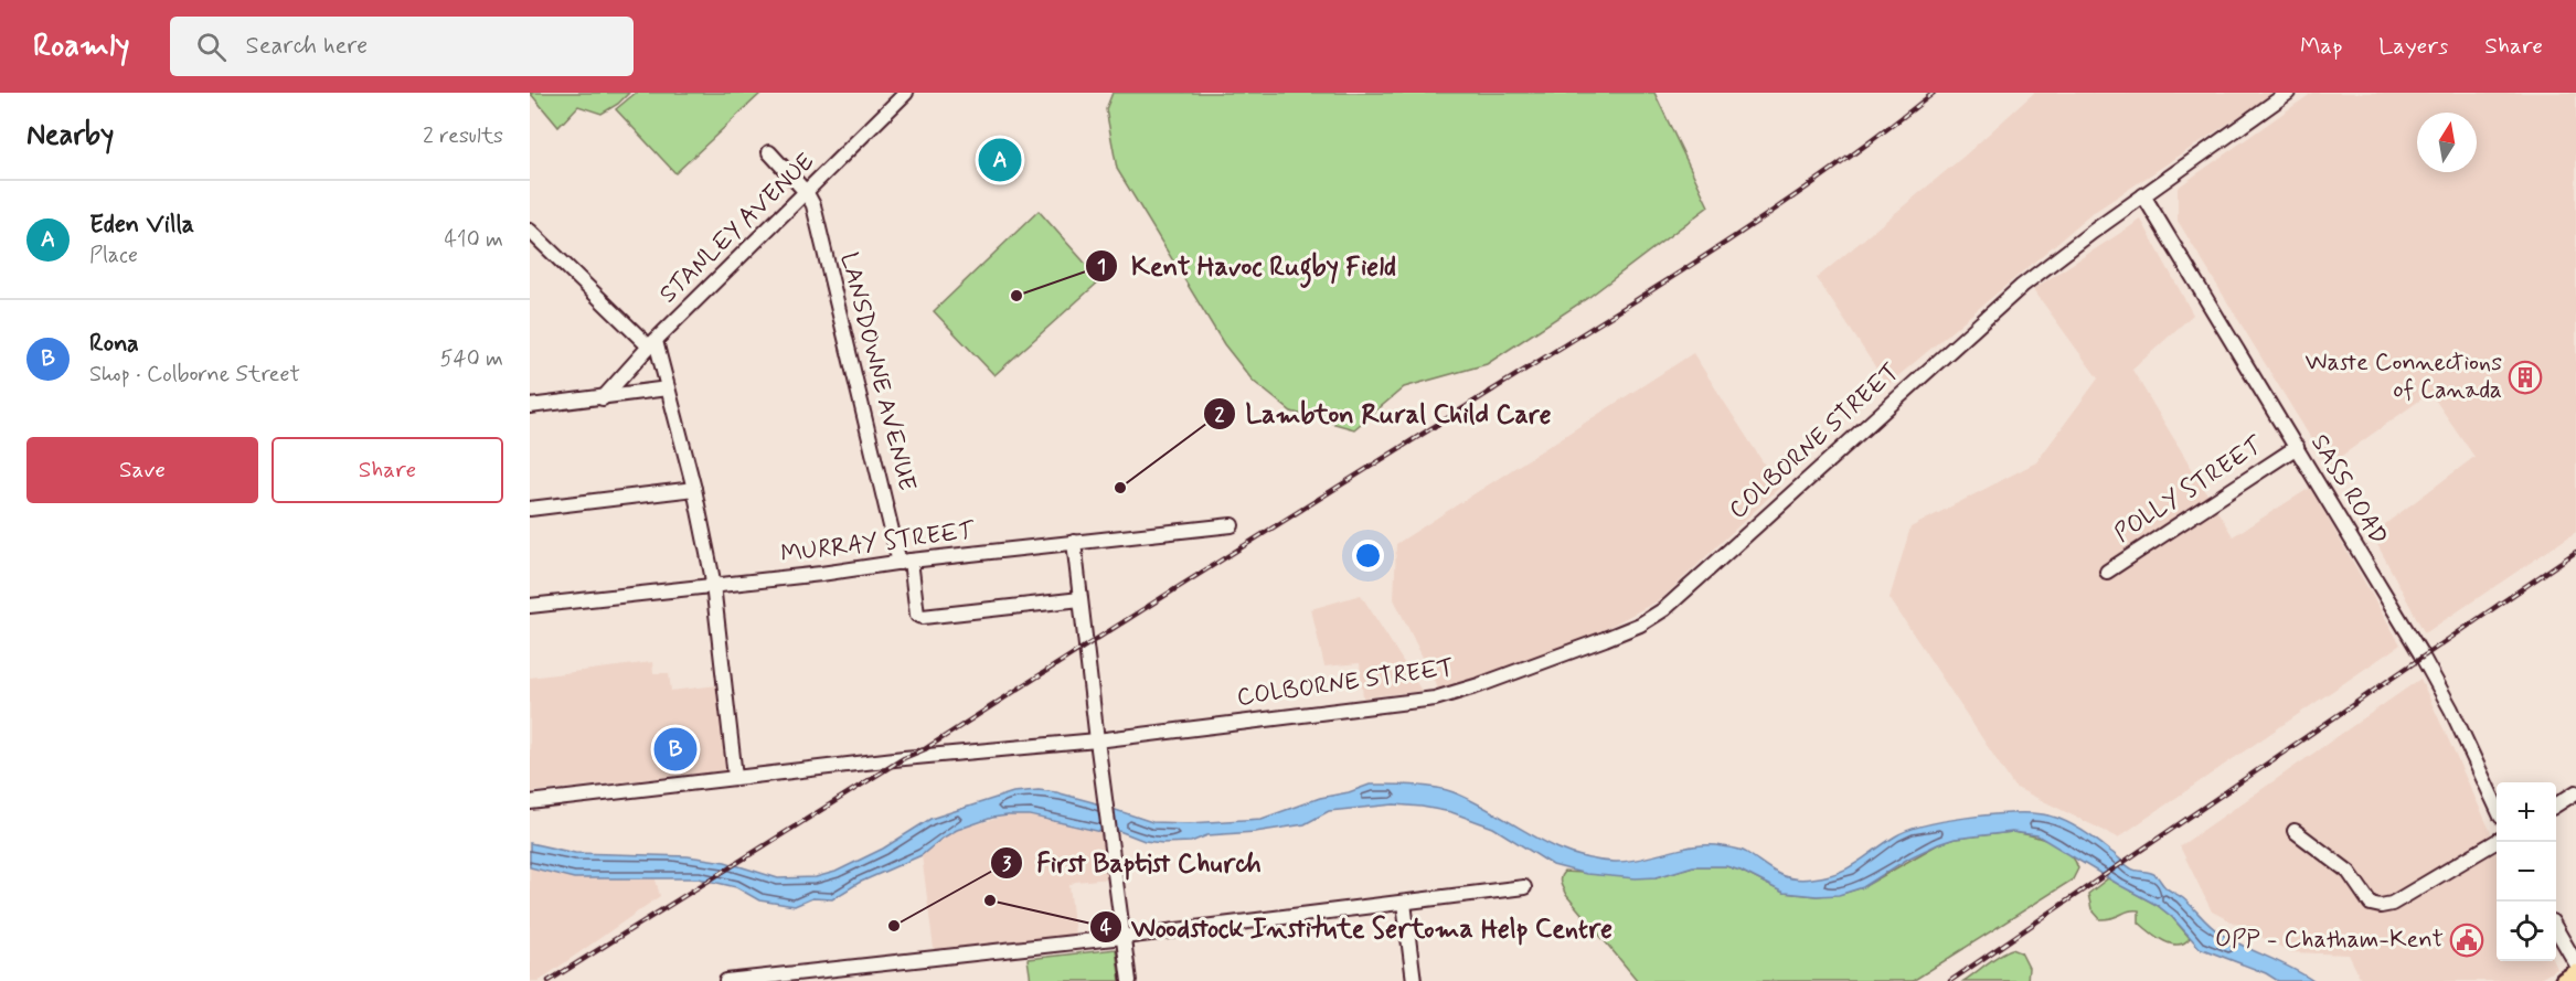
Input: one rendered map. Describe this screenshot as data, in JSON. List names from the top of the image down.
{
  "streets": {
    "street": [
      "STANLEY AVENUE",
      "LANSDOWNE AVENUE",
      "COLBORNE STREET",
      "POLLY STREET",
      "SASS ROAD",
      "MURRAY STREET"
    ]
  },
  "crossings": [
    ["STANLEY AVENUE", "LANSDOWNE AVENUE"],
    ["LANSDOWNE AVENUE", "MURRAY STREET"],
    ["COLBORNE STREET", "SASS ROAD"],
    ["POLLY STREET", "SASS ROAD"]
  ],
  "places": {
    "other": [
      "Kent Havoc Rugby Field",
      "Lambton Rural Child Care",
      "Woodstock Institute Sertoma Help Centre",
      "First Baptist Church"
    ],
    "building": ["Waste Connections of Canada"],
    "public building": ["OPP - Chatham-Kent"]
  },
  "north": "top",
  "page": {
    "header": "Roamly",
    "search": "Search here",
    "nav": ["Map", "Layers", "Share"],
    "heading": ["Nearby", "2 results"],
    "pins": ["A", "B"],
    "list": [
      {
        "mark": "A",
        "name": "Eden Villa",
        "note": "Place",
        "value": "410 m"
      },
      {
        "mark": "B",
        "name": "Rona",
        "note": "Shop · Colborne Street",
        "value": "540 m"
      }
    ],
    "buttons": ["Save", "Share"],
    "map_buttons": ["+", "−"]
  }
}
